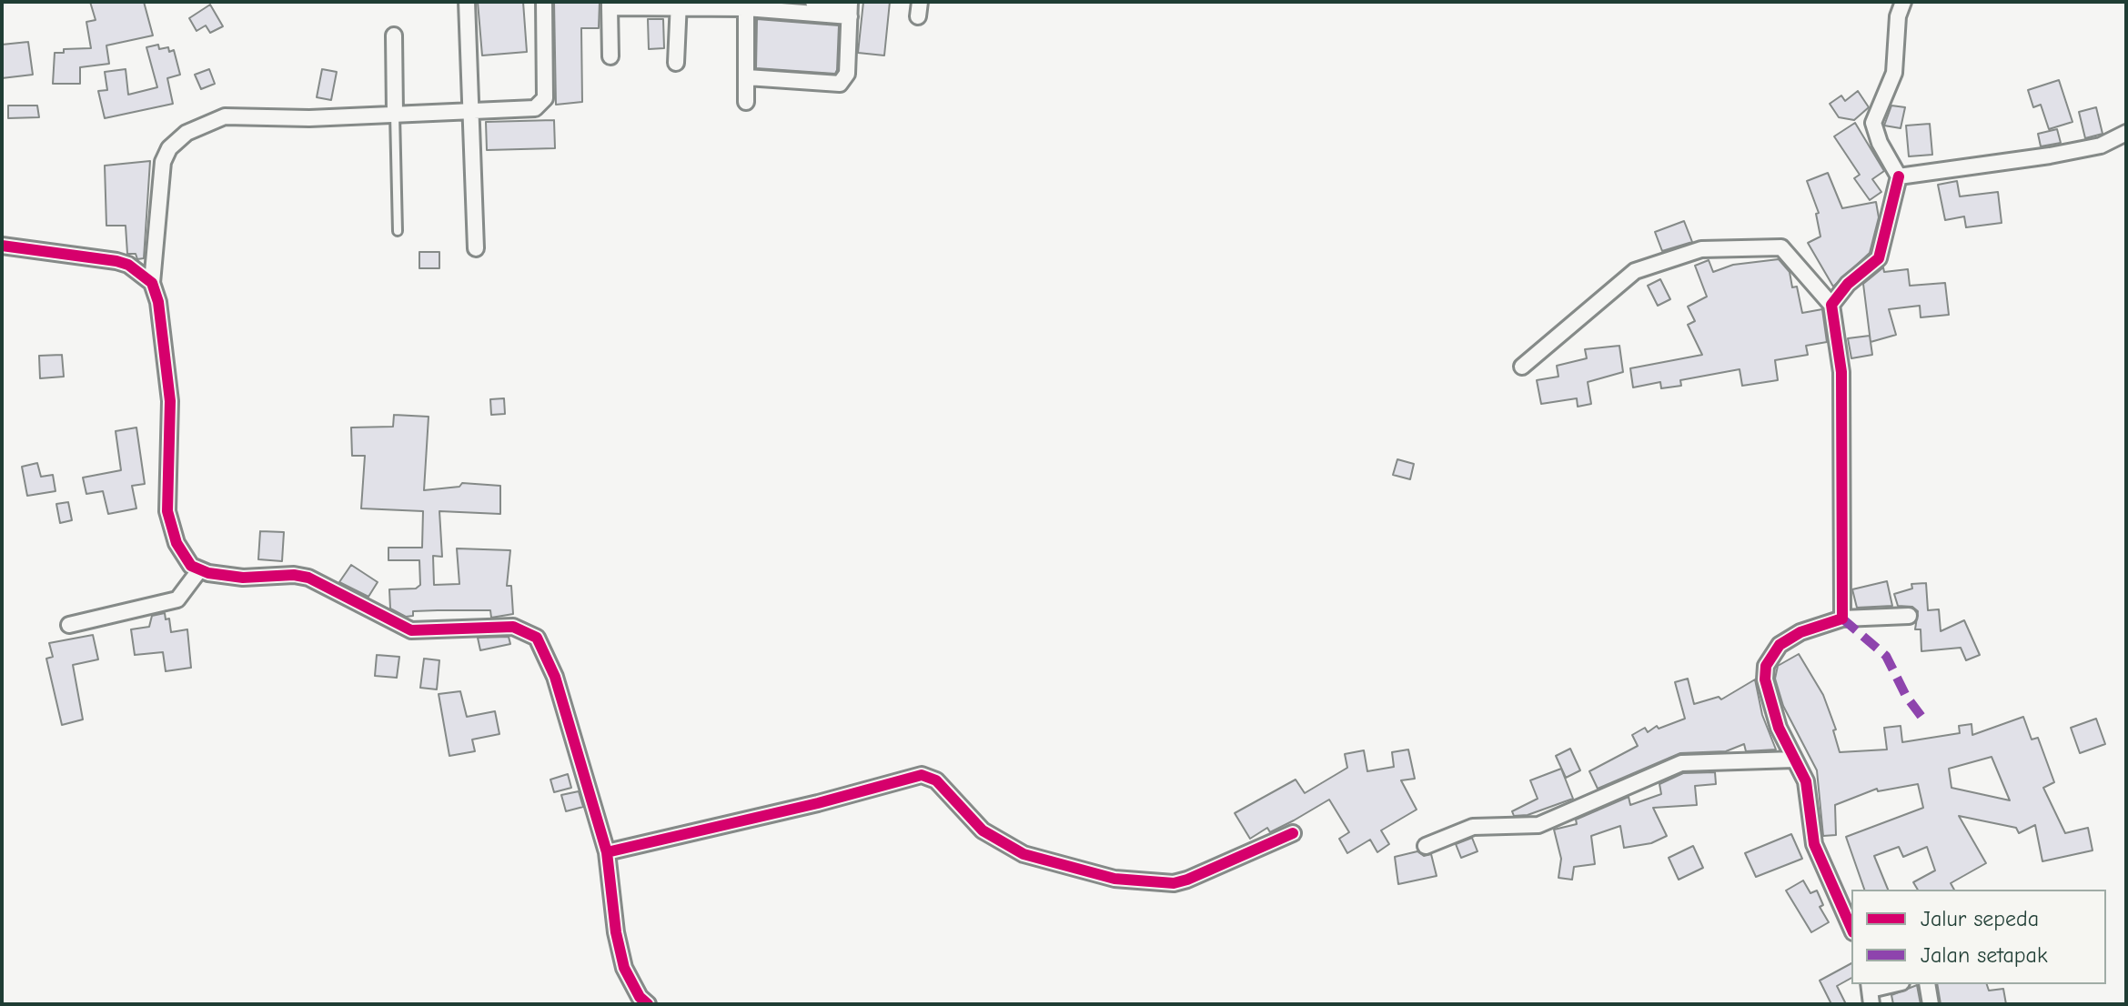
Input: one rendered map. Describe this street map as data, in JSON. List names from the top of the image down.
{
  "legend": ["Jalur sepeda", "Jalan setapak"]
}
